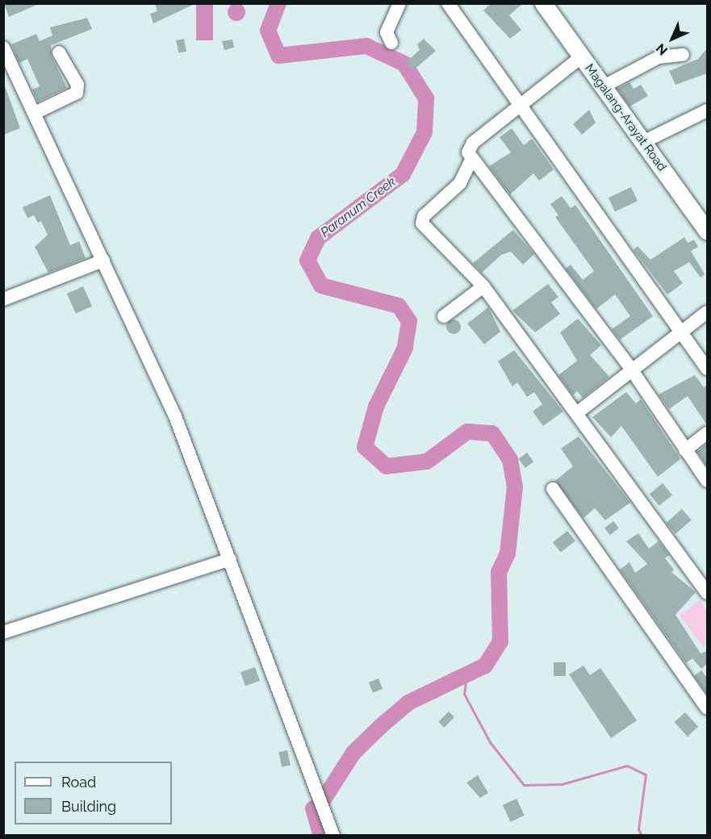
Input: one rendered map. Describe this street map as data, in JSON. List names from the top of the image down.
{
  "streets": {
    "main road": ["Magalang-Arayat Road"]
  },
  "water": ["Paranum Creek"],
  "legend": ["Road", "Building"],
  "north": "bottom left"
}
